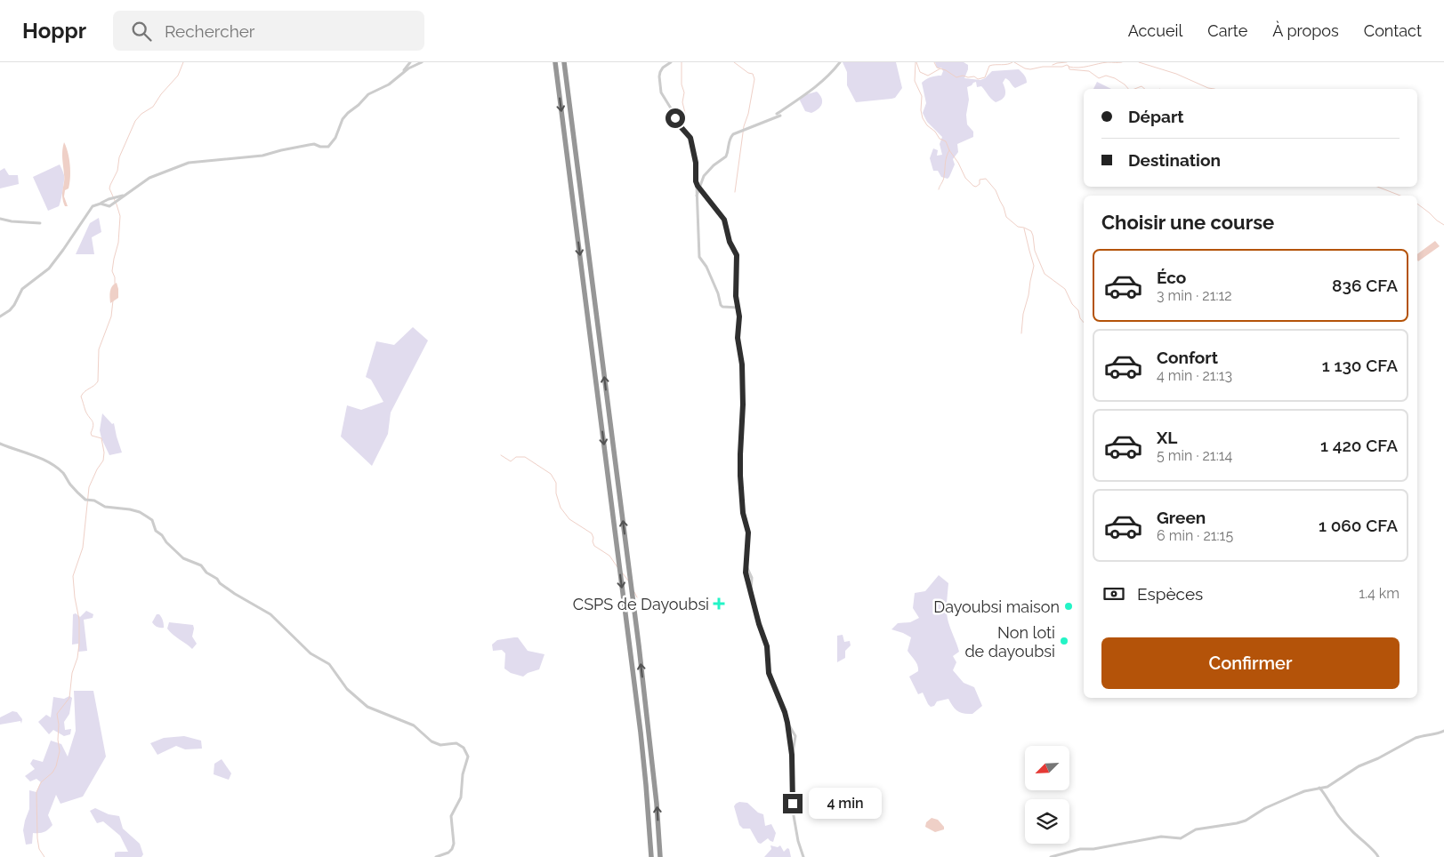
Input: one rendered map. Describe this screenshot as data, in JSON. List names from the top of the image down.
{
  "places": {
    "health": ["CSPS de Dayoubsi"],
    "other": ["Dayoubsi maison", "Non loti de dayoubsi"]
  },
  "north": "bottom left",
  "page": {
    "header": "Hoppr",
    "search": "Rechercher",
    "nav": [
      "Accueil",
      "Carte",
      "À propos",
      "Contact"
    ],
    "banner": ["Départ", "Destination"],
    "heading": "Choisir une course",
    "list": [
      {
        "name": "Éco",
        "note": "3 min · 21:12",
        "value": "836 CFA"
      },
      {
        "name": "Confort",
        "note": "4 min · 21:13",
        "value": "1 130 CFA"
      },
      {
        "name": "XL",
        "note": "5 min · 21:14",
        "value": "1 420 CFA"
      },
      {
        "name": "Green",
        "note": "6 min · 21:15",
        "value": "1 060 CFA"
      }
    ],
    "pay": ["Espèces", "1.4 km"],
    "buttons": "Confirmer",
    "bubble": "4 min"
  }
}
